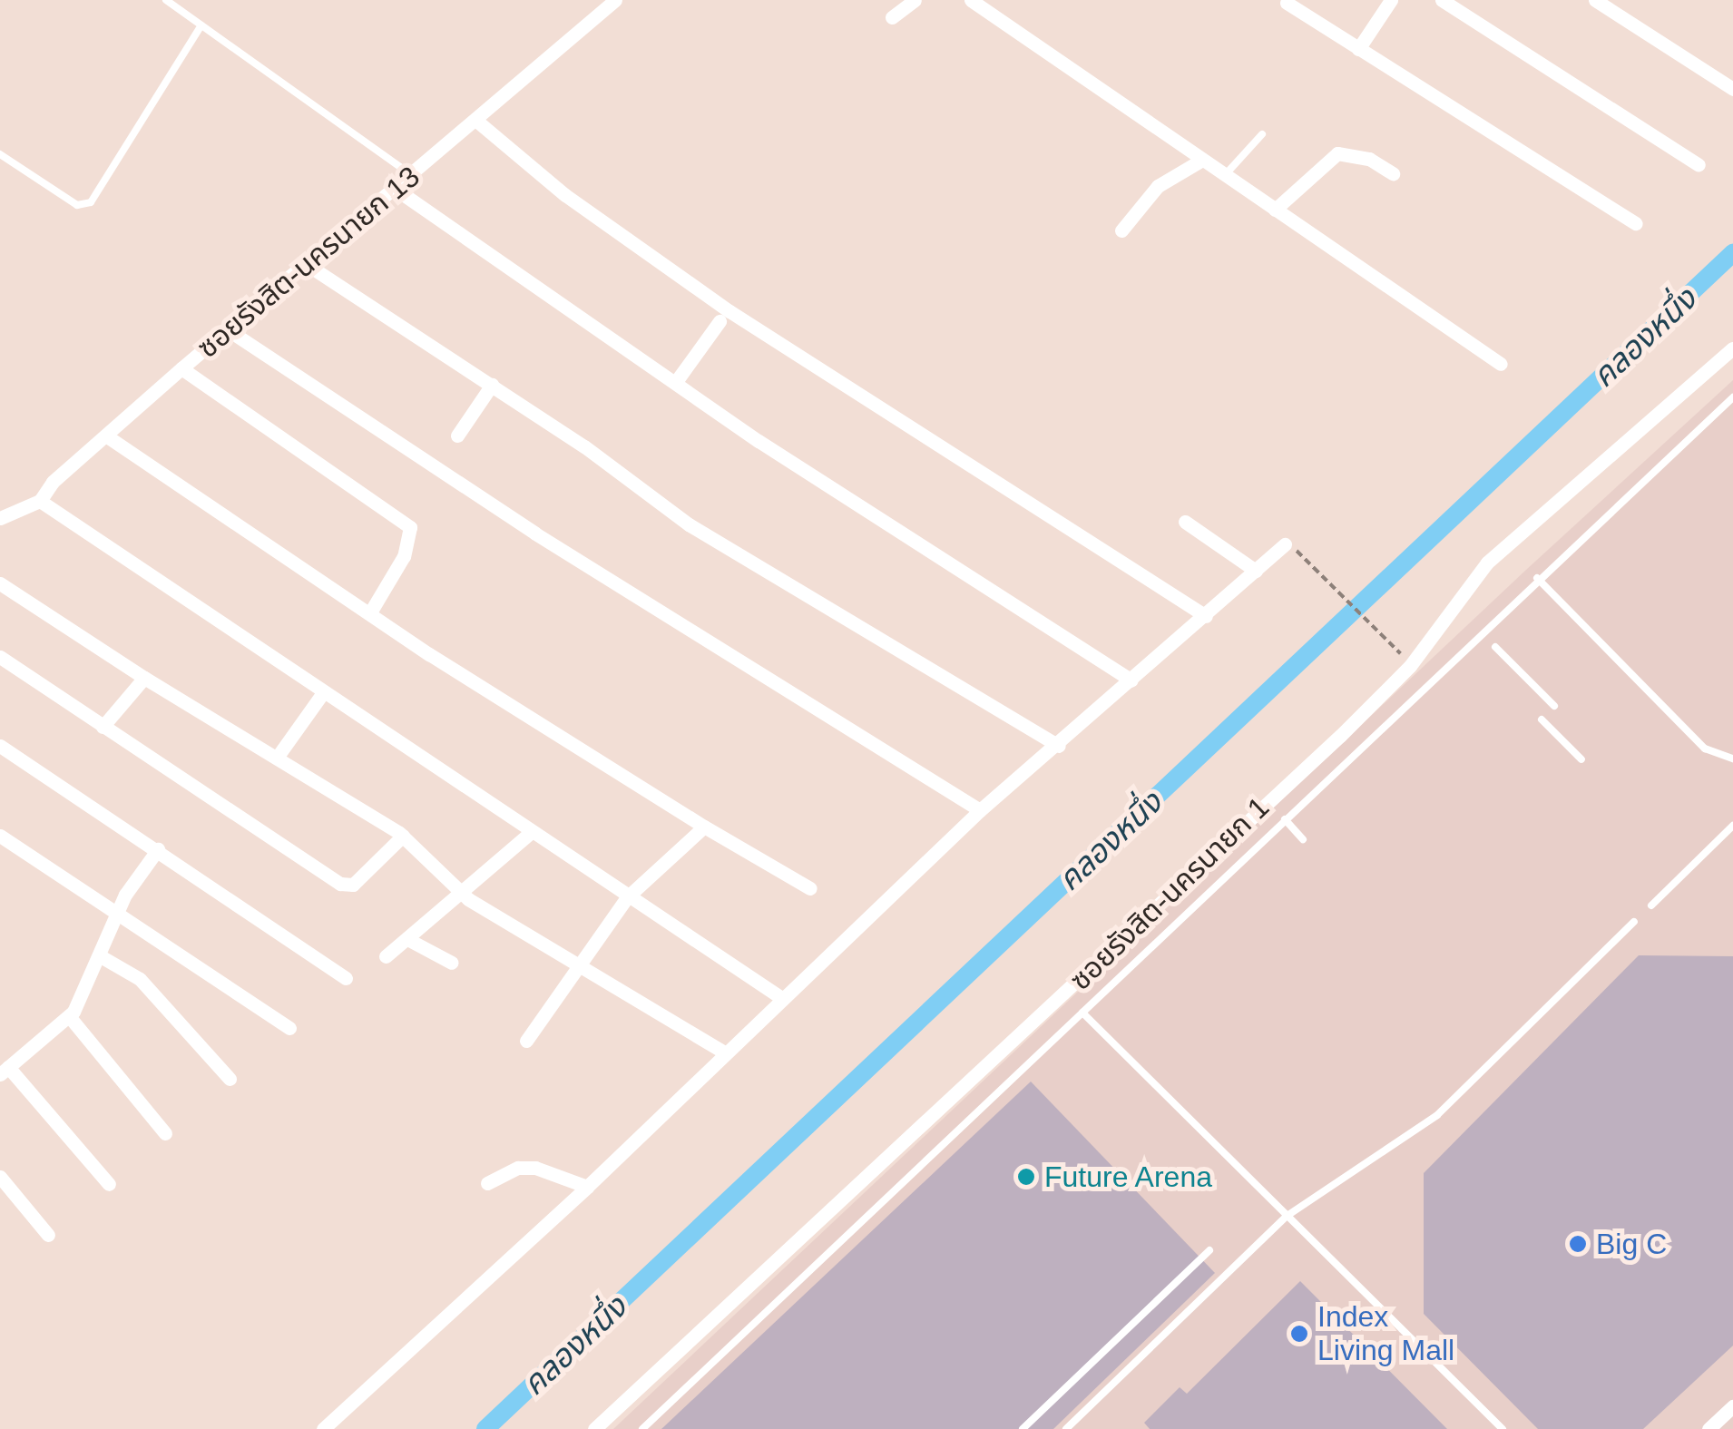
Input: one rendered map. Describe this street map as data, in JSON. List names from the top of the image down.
{
  "streets": {
    "street": ["ซอยรังสิต-นครนายก 13", "ซอยรังสิต-นครนายก 1"]
  },
  "water": ["คลองหนึ่ง"],
  "places": ["Future Arena", "Big C", "Index Living Mall"]
}
